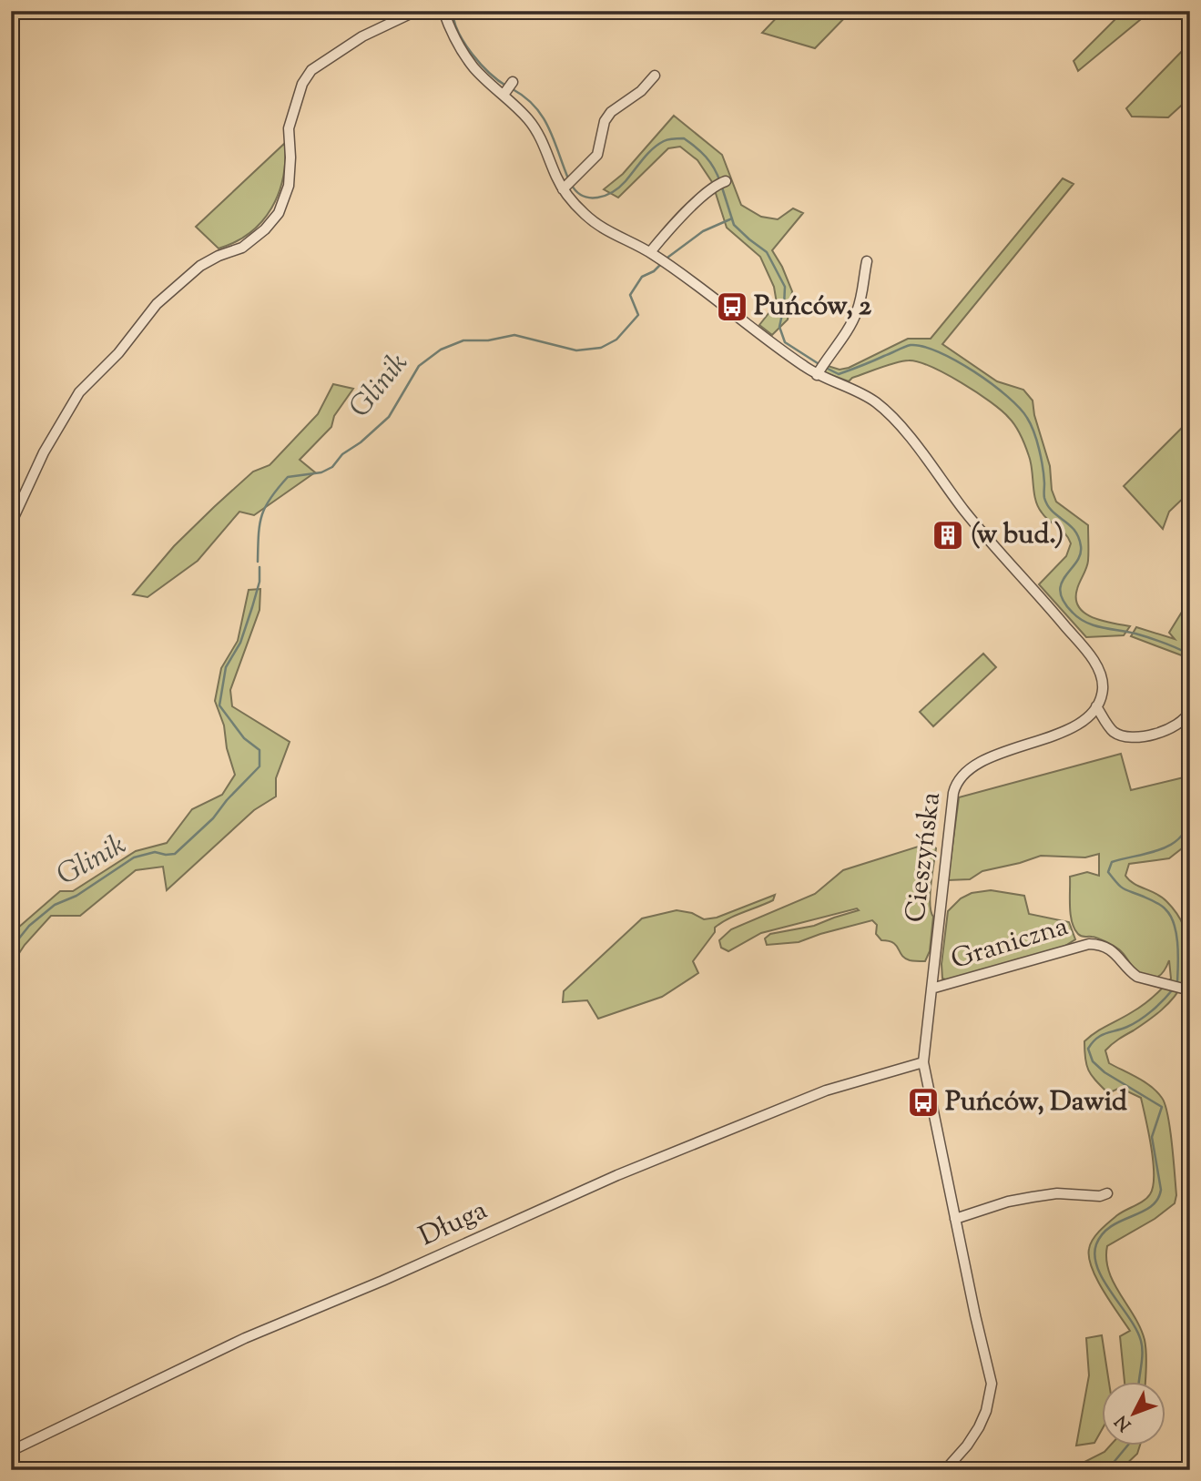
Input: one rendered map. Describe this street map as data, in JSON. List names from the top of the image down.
{
  "streets": {
    "street": ["Cieszyńska", "Graniczna", "Długa"]
  },
  "crossings": [
    ["Cieszyńska", "Graniczna"],
    ["Cieszyńska", "Długa"]
  ],
  "water": ["Glinik"],
  "places": {
    "bus stop": ["Puńców, 2", "Puńców, Dawid"],
    "building": ["(w bud.)"]
  },
  "north": "bottom left"
}
